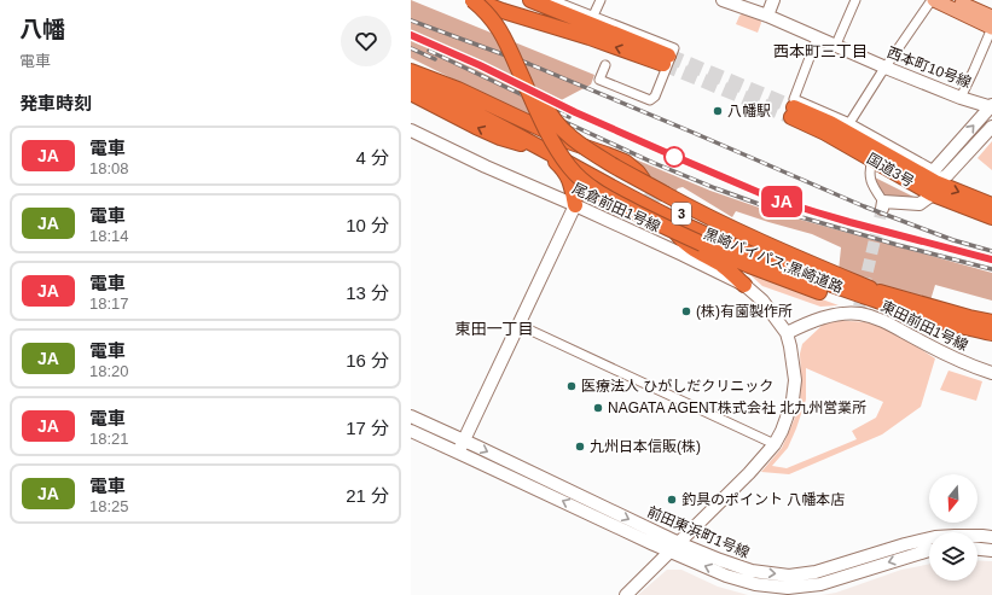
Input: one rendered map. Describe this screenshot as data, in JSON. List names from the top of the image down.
{
  "streets": {
    "highway": ["国道3号", "3", "黒崎バイパス;黒崎道路"],
    "street": [
      "西本町10号線",
      "尾倉前田1号線",
      "東田前田1号線",
      "前田東浜町1号線"
    ]
  },
  "crossings": [
    ["尾倉前田1号線", "東田前田1号線"],
    ["尾倉前田1号線", "前田東浜町1号線"]
  ],
  "districts": ["西本町三丁目", "東田一丁目"],
  "places": [
    "八幡駅",
    "(株)有薗製作所",
    "医療法人 ひがしだクリニック",
    "NAGATA AGENT株式会社 北九州営業所",
    "九州日本信販(株)",
    "釣具のポイント 八幡本店"
  ],
  "north": "bottom",
  "page": {
    "heading": [
      ["八幡", "電車"],
      "発車時刻"
    ],
    "on_map": "JA",
    "list": [
      {
        "mark": "JA",
        "name": "電車",
        "note": "18:08",
        "value": "4 分"
      },
      {
        "mark": "JA",
        "name": "電車",
        "note": "18:14",
        "value": "10 分"
      },
      {
        "mark": "JA",
        "name": "電車",
        "note": "18:17",
        "value": "13 分"
      },
      {
        "mark": "JA",
        "name": "電車",
        "note": "18:20",
        "value": "16 分"
      },
      {
        "mark": "JA",
        "name": "電車",
        "note": "18:21",
        "value": "17 分"
      },
      {
        "mark": "JA",
        "name": "電車",
        "note": "18:25",
        "value": "21 分"
      }
    ]
  }
}
